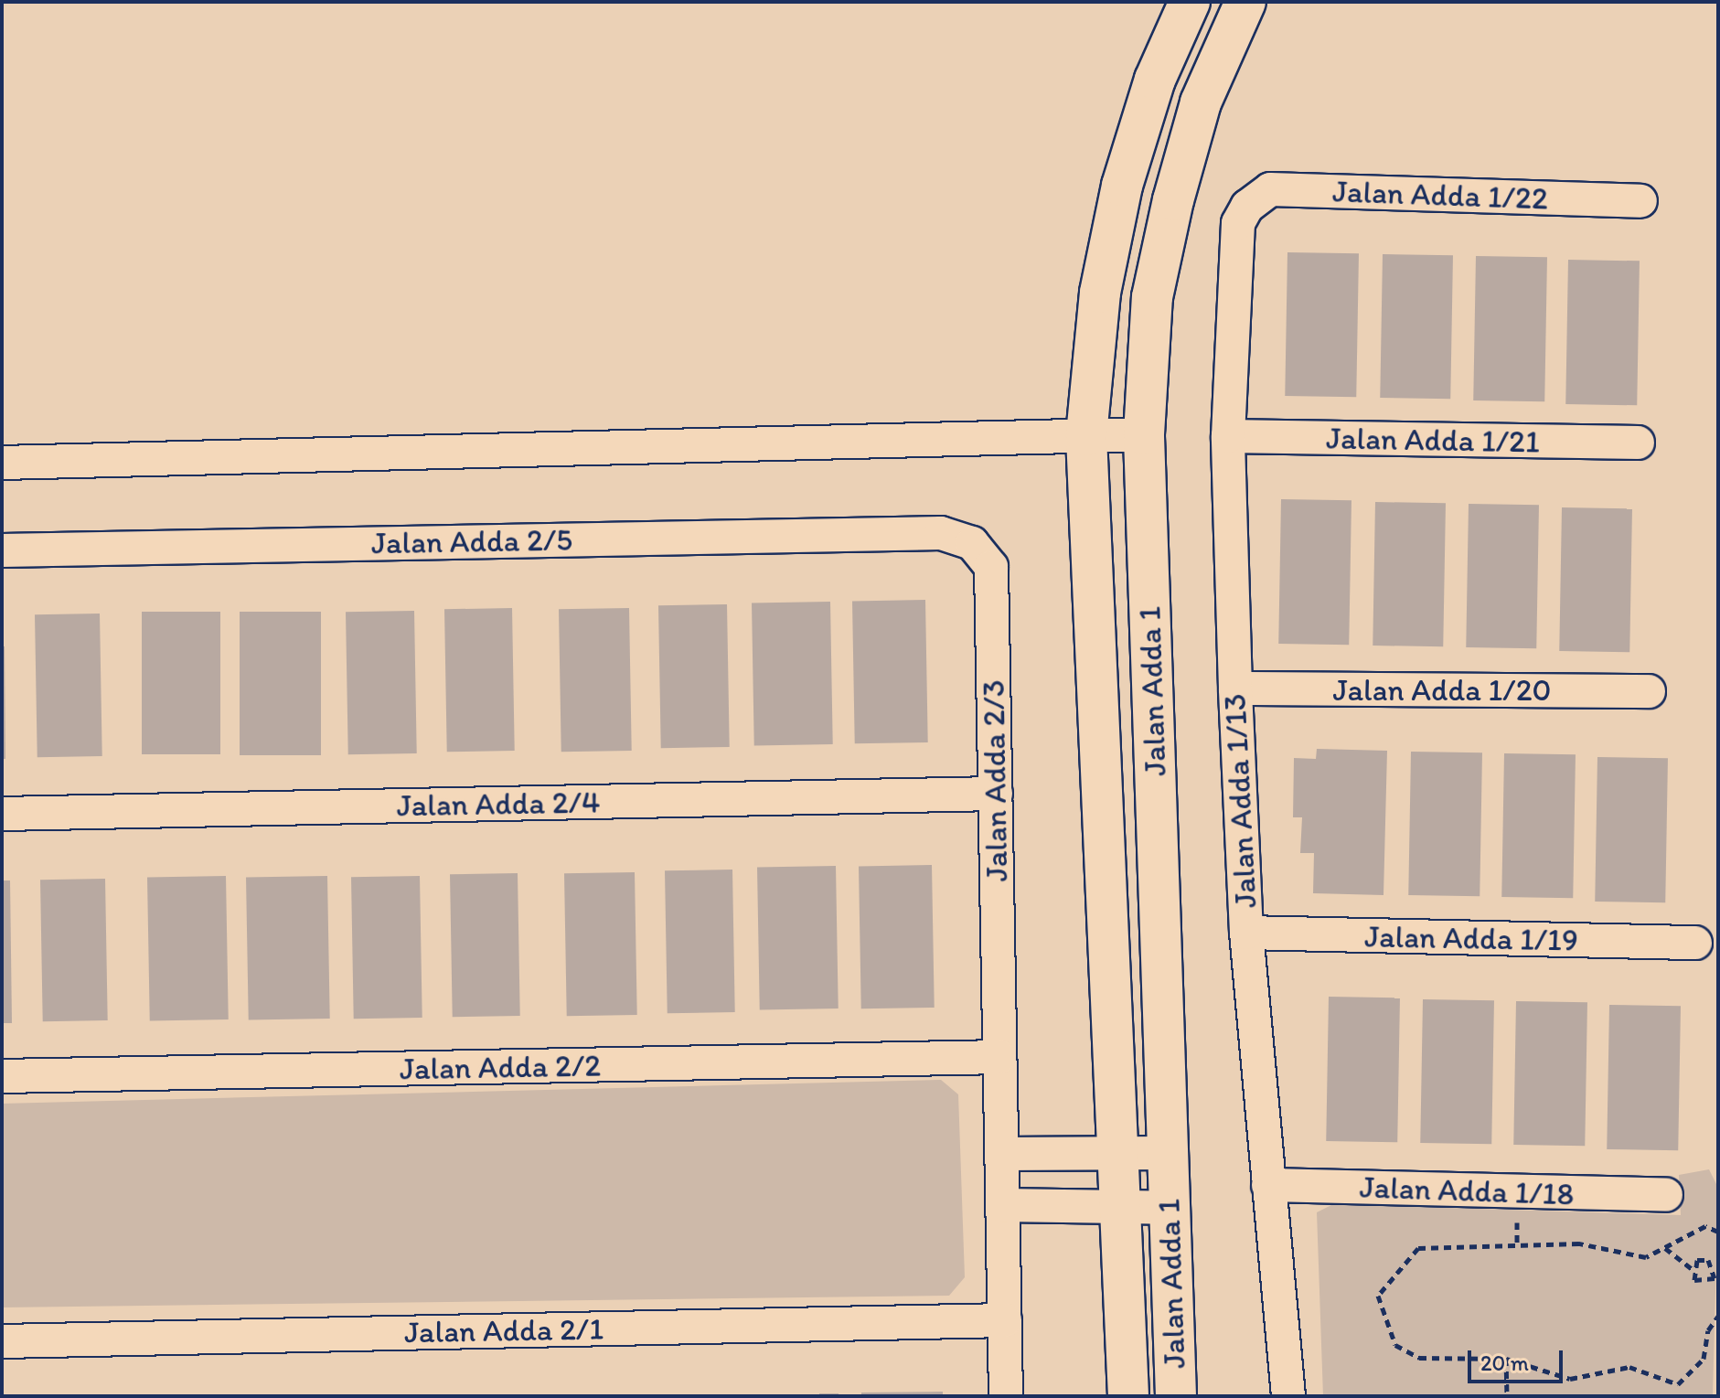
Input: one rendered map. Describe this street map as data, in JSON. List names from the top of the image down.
{
  "streets": {
    "street": [
      "Jalan Adda 1/22",
      "Jalan Adda 1/21",
      "Jalan Adda 2/5",
      "Jalan Adda 1/20",
      "Jalan Adda 1",
      "Jalan Adda 2/3",
      "Jalan Adda 1/13",
      "Jalan Adda 2/4",
      "Jalan Adda 1/19",
      "Jalan Adda 2/2",
      "Jalan Adda 1/18",
      "Jalan Adda 2/1"
    ]
  },
  "crossings": [
    ["Jalan Adda 1/22", "Jalan Adda 1/13"],
    ["Jalan Adda 1/21", "Jalan Adda 1/13"],
    ["Jalan Adda 2/5", "Jalan Adda 2/3"],
    ["Jalan Adda 1/20", "Jalan Adda 1/13"],
    ["Jalan Adda 2/3", "Jalan Adda 2/4"],
    ["Jalan Adda 2/3", "Jalan Adda 2/2"],
    ["Jalan Adda 1/13", "Jalan Adda 1/19"],
    ["Jalan Adda 1/13", "Jalan Adda 1/18"]
  ],
  "scale_bar": "20 m"
}
